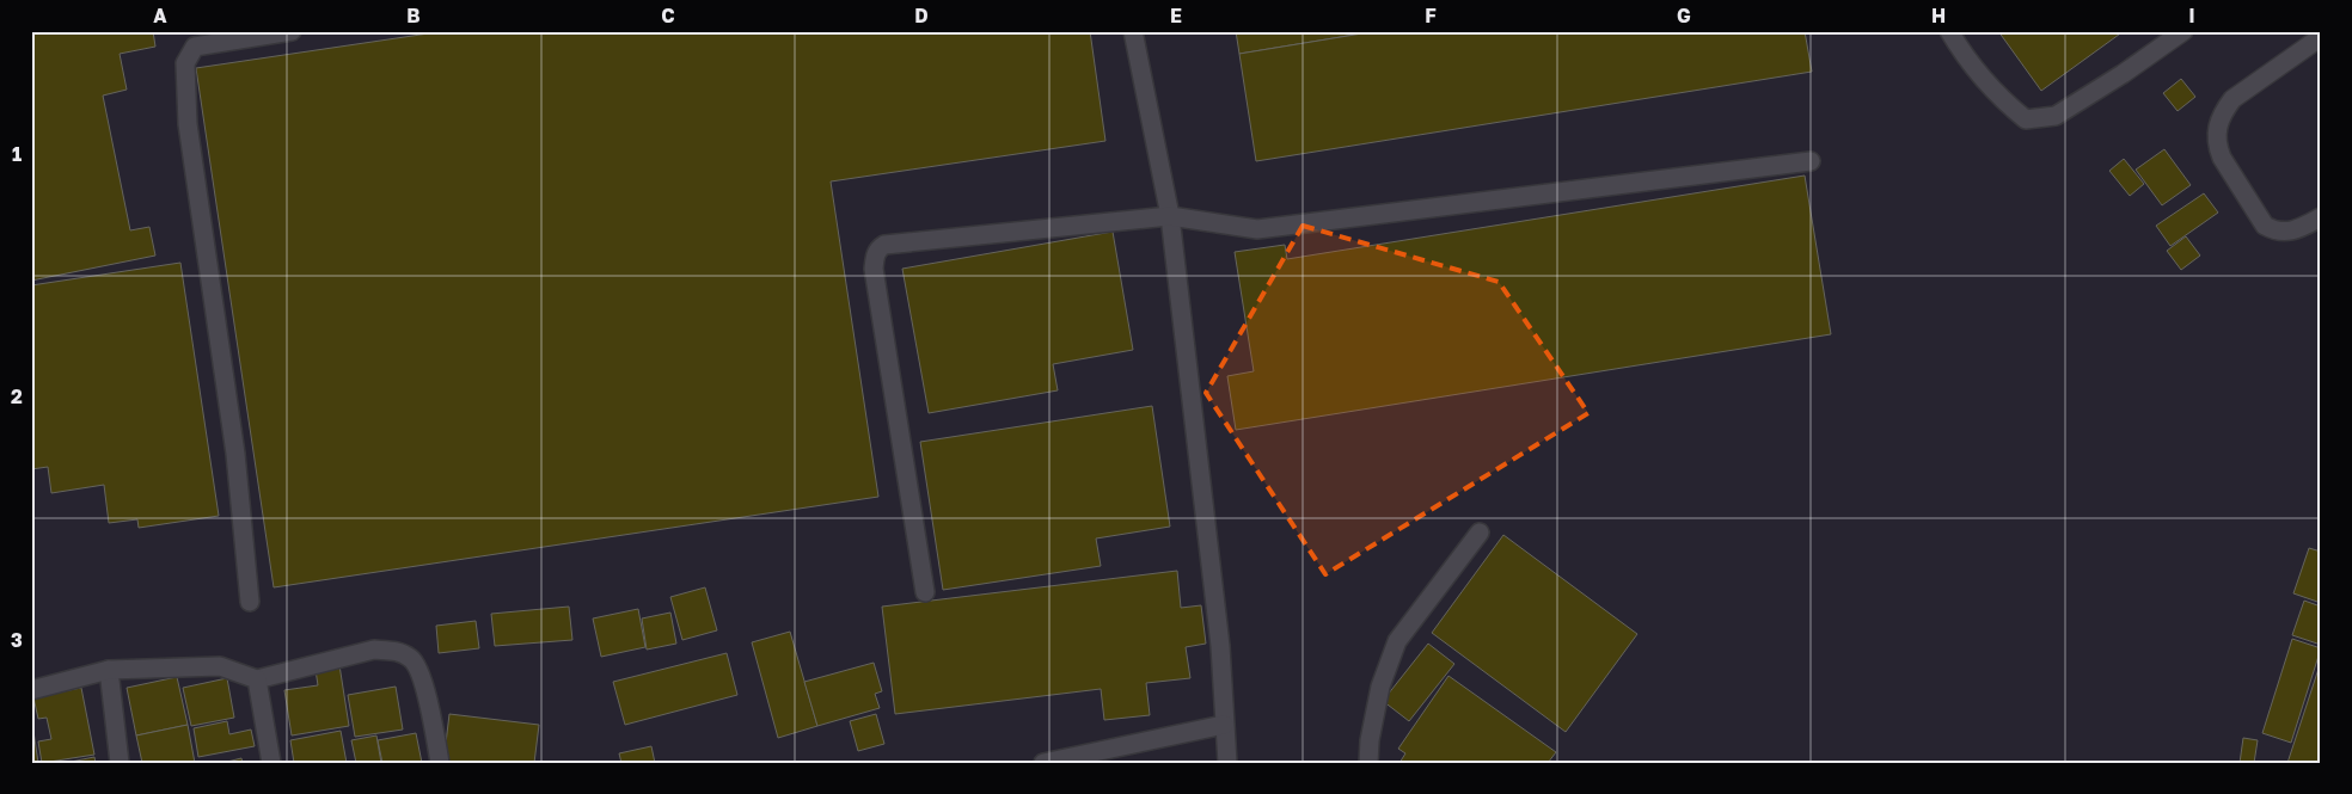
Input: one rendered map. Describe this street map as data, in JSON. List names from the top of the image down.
{
  "grid": {
    "columns": [
      "A",
      "B",
      "C",
      "D",
      "E",
      "F",
      "G",
      "H",
      "I"
    ],
    "rows": ["1", "2", "3"]
  }
}
